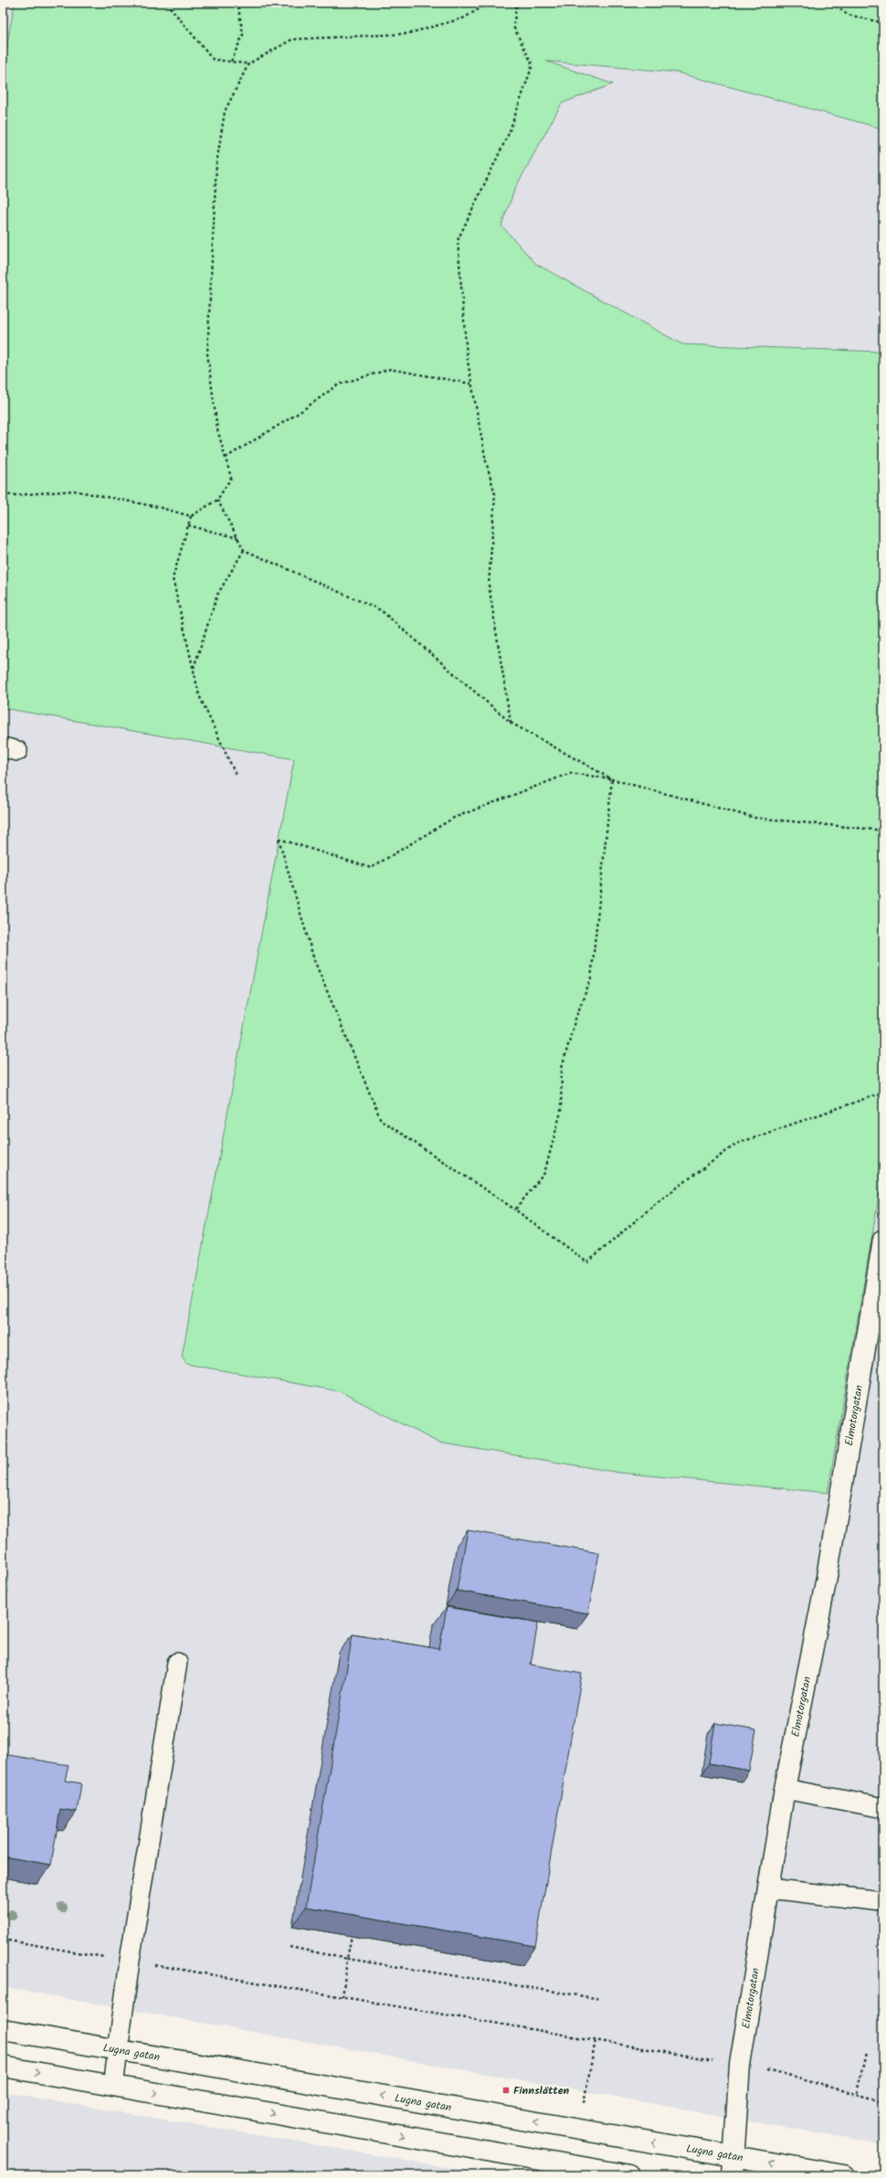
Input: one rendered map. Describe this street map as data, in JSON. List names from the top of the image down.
{
  "streets": {
    "main road": ["Elmotorgatan", "Lugna gatan"]
  },
  "crossings": [
    ["Elmotorgatan", "Lugna gatan"]
  ],
  "places": {
    "transit": ["Finnslätten"]
  }
}
